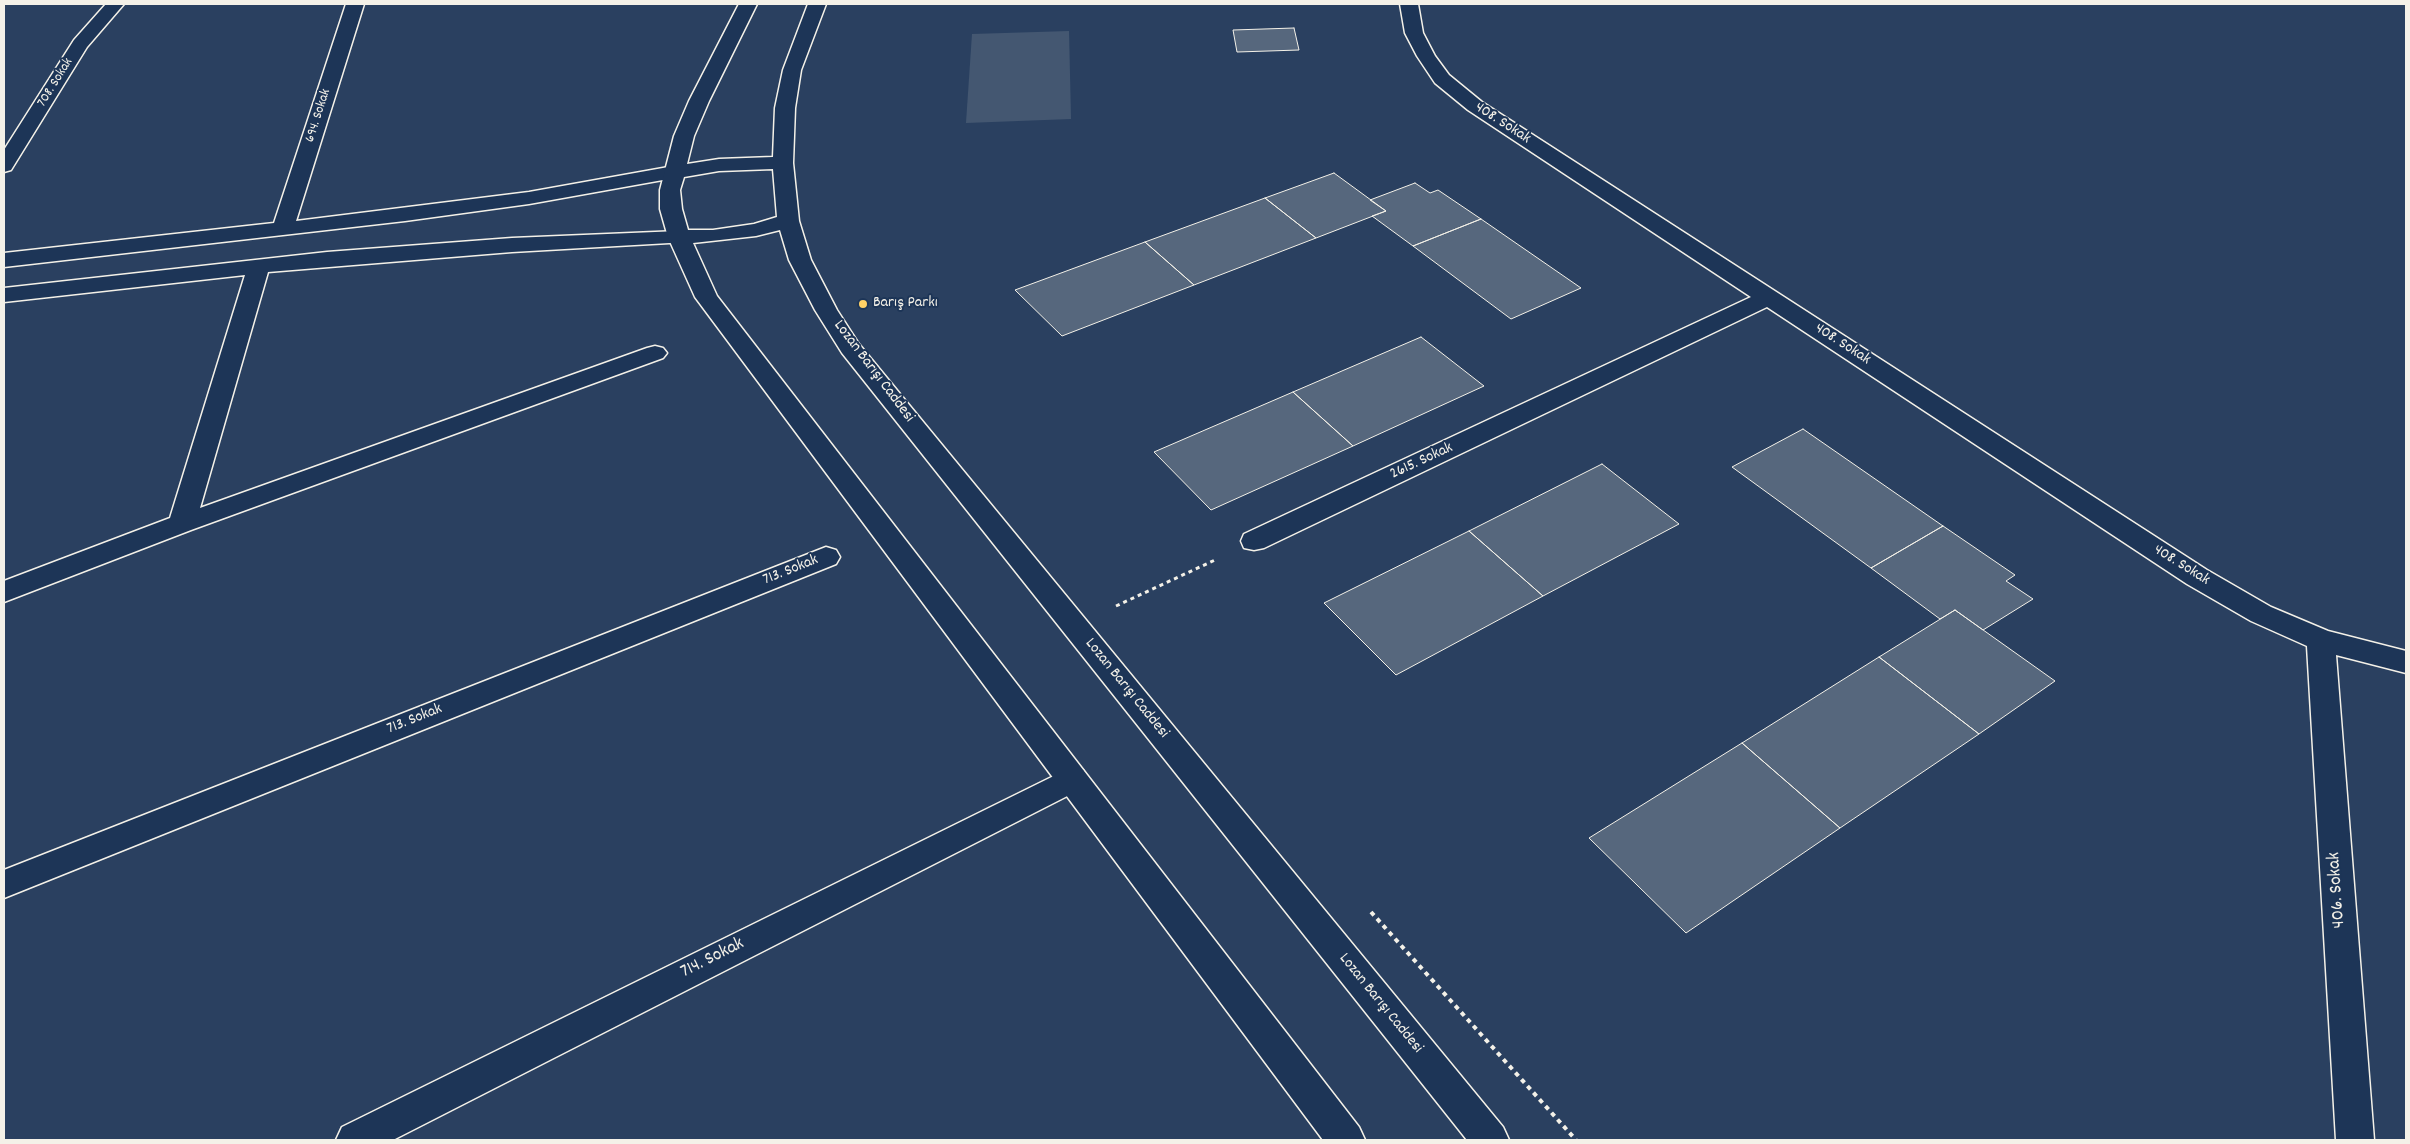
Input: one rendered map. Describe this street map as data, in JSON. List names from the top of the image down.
{
  "streets": {
    "street": [
      "708. Sokak",
      "694. Sokak",
      "408. Sokak",
      "Lozan Barışı Caddesi",
      "2615. Sokak",
      "713. Sokak",
      "406. Sokak",
      "714. Sokak"
    ]
  },
  "crossings": [
    ["408. Sokak", "2615. Sokak"],
    ["408. Sokak", "406. Sokak"]
  ],
  "places": ["Barış Parkı"]
}
